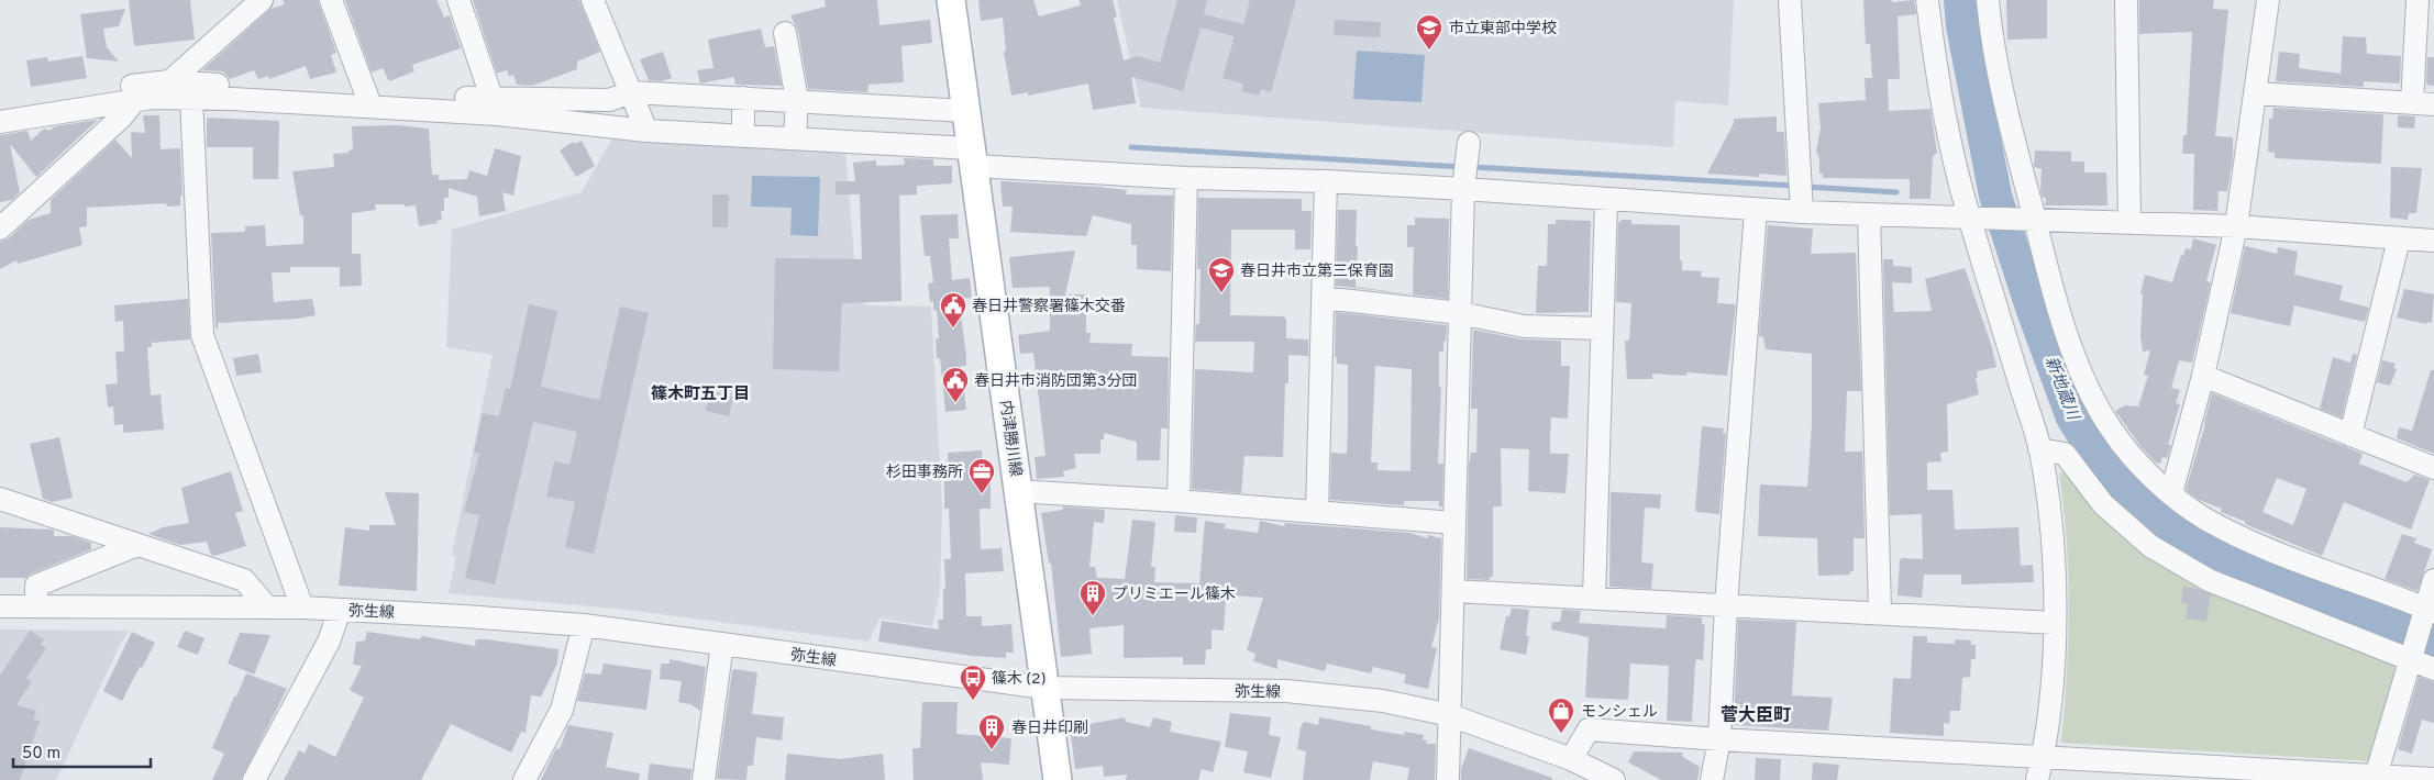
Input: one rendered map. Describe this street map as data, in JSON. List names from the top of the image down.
{
  "streets": {
    "main road": ["内津勝川線"],
    "street": ["弥生線"]
  },
  "crossings": [
    ["内津勝川線", "弥生線"]
  ],
  "districts": ["篠木町五丁目", "菅大臣町"],
  "water": ["新地蔵川"],
  "places": {
    "school or university": ["市立東部中学校", "春日井市立第三保育園"],
    "public building": ["春日井警察署篠木交番", "春日井市消防団第3分団"],
    "office": ["杉田事務所"],
    "building": ["プリミエール篠木", "春日井印刷"],
    "bus stop": ["篠木 (2)"],
    "shop": ["モンシェル"]
  },
  "scale_bar": "50 m"
}
